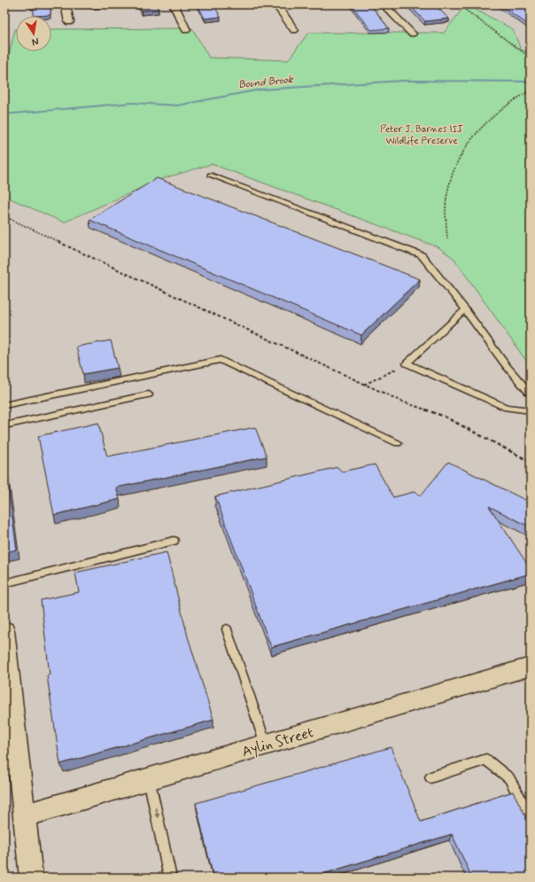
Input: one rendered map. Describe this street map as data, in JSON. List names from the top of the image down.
{
  "streets": {
    "street": ["Aylin Street"]
  },
  "water": ["Bound Brook"],
  "parks": ["Peter J. Barnes III Wildlife Preserve"],
  "north": "bottom"
}
